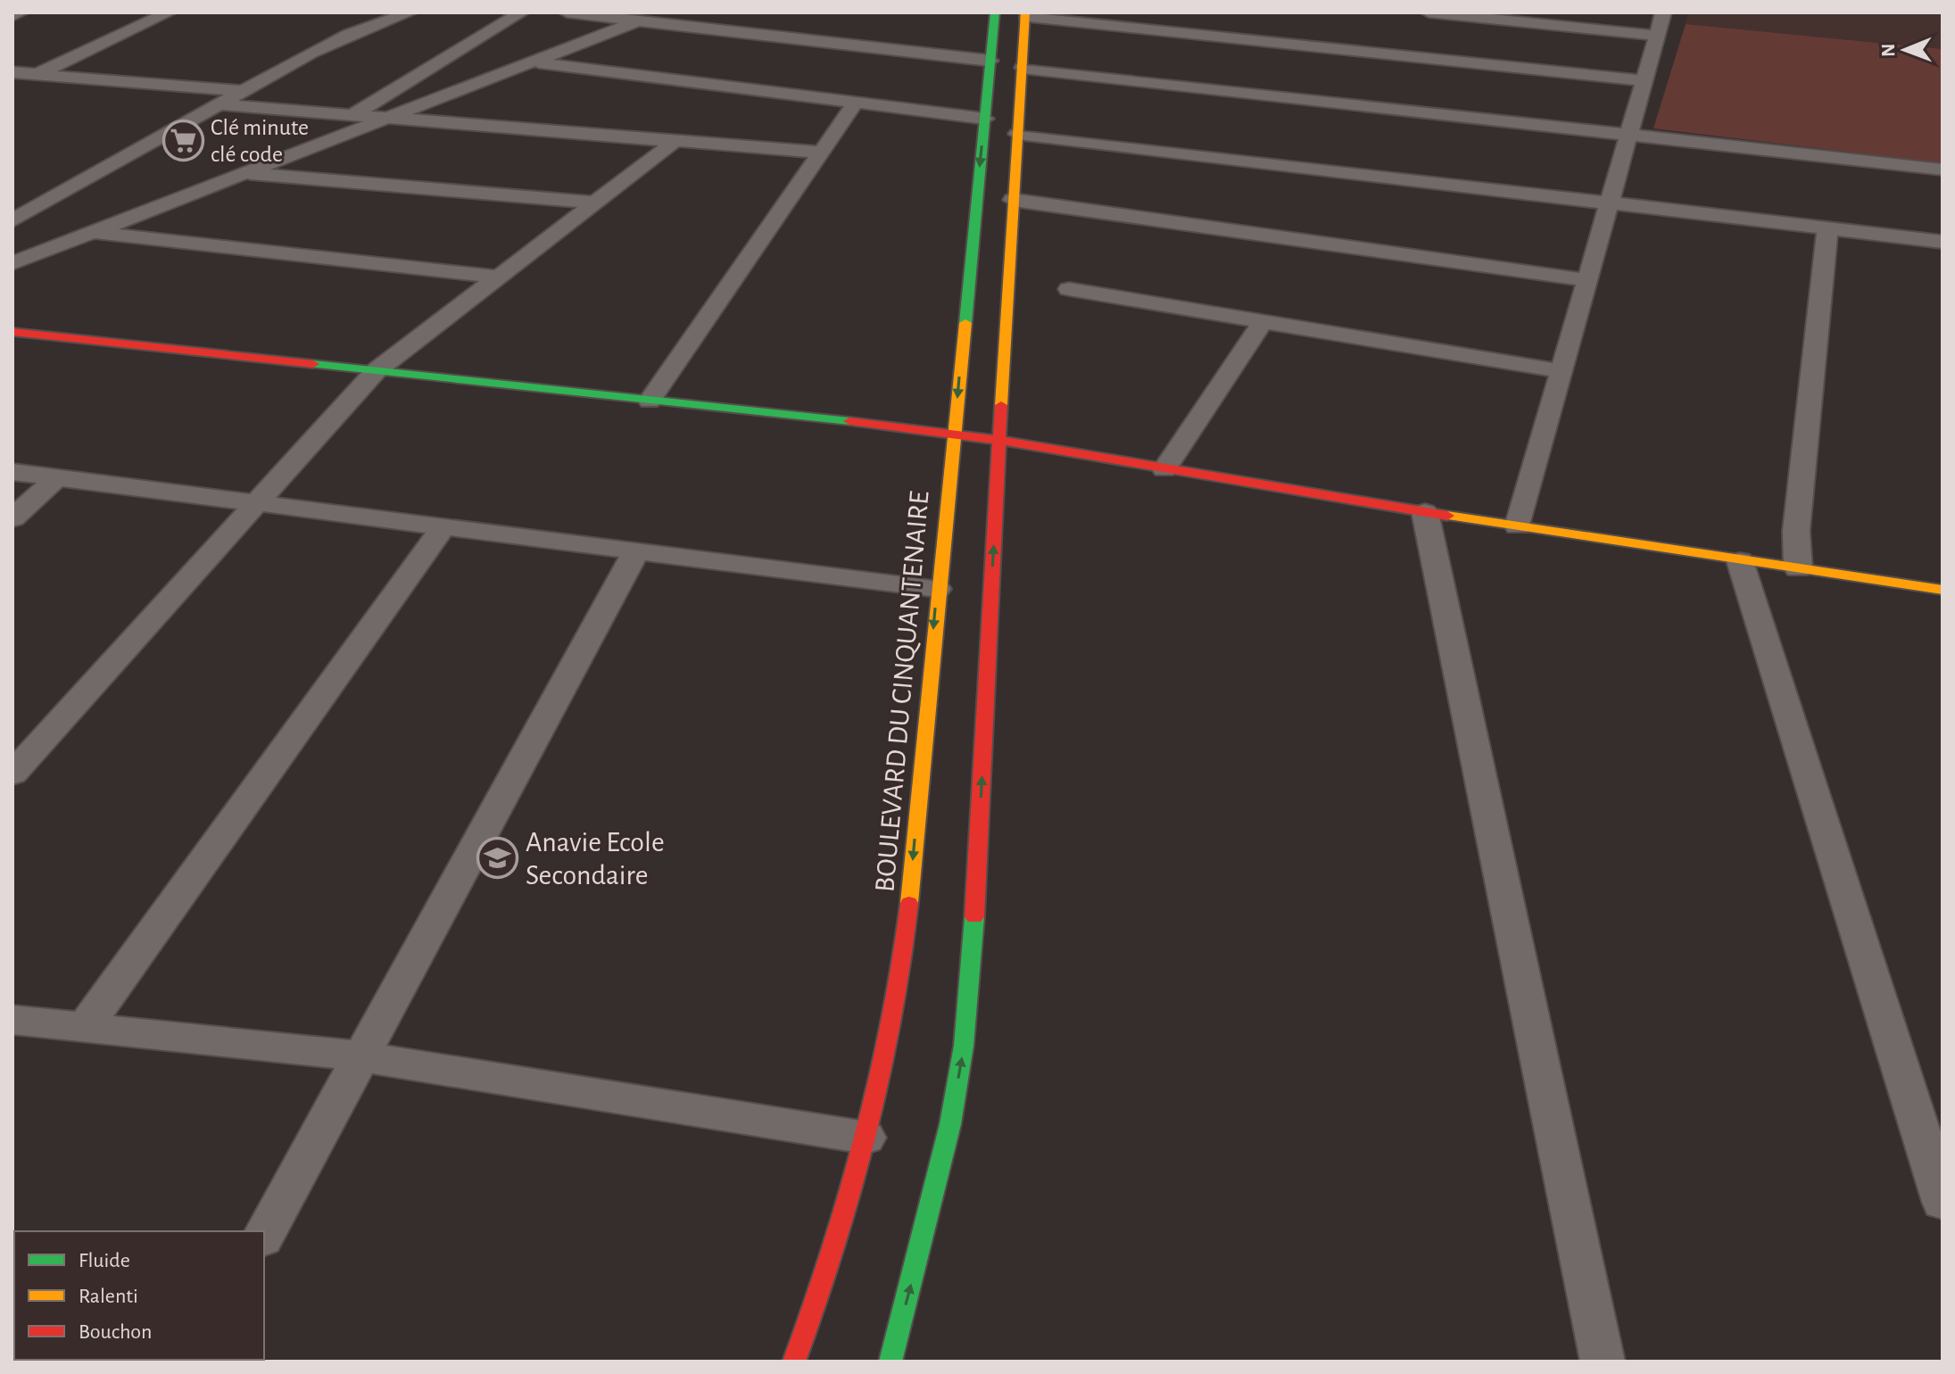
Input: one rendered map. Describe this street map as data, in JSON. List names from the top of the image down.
{
  "streets": {
    "main road": ["BOULEVARD DU CINQUANTENAIRE"]
  },
  "places": {
    "supermarket": ["Clé minute clé code"],
    "school or university": ["Anavie Ecole Secondaire"]
  },
  "legend": ["Fluide", "Ralenti", "Bouchon"],
  "north": "left"
}
